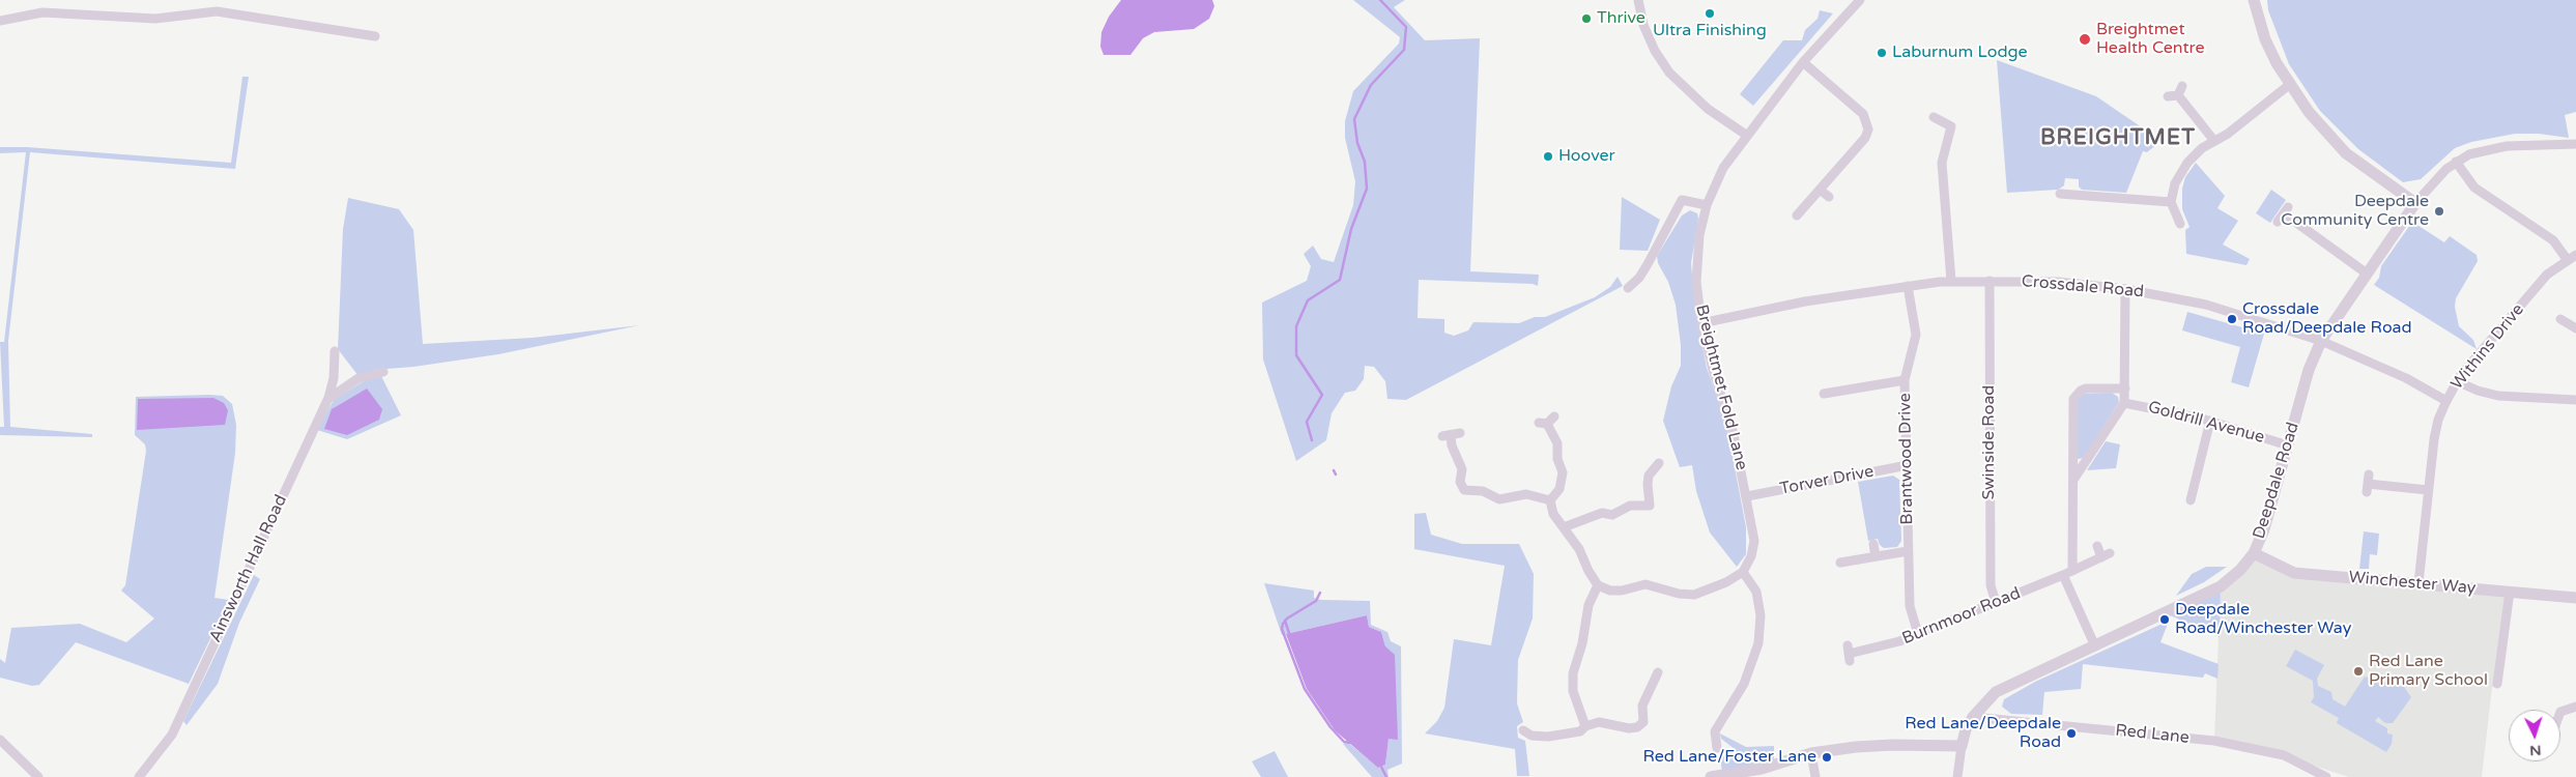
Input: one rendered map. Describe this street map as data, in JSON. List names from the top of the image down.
{
  "streets": {
    "street": [
      "Crossdale Road",
      "Withins Drive",
      "Breightmet Fold Lane",
      "Goldrill Avenue",
      "Swinside Road",
      "Brantwood Drive",
      "Torver Drive",
      "Deepdale Road",
      "Ainsworth Hall Road",
      "Winchester Way",
      "Burnmoor Road",
      "Red Lane"
    ]
  },
  "crossings": [
    ["Crossdale Road", "Withins Drive"],
    ["Crossdale Road", "Breightmet Fold Lane"],
    ["Crossdale Road", "Swinside Road"],
    ["Crossdale Road", "Brantwood Drive"],
    ["Crossdale Road", "Deepdale Road"],
    ["Withins Drive", "Winchester Way"],
    ["Breightmet Fold Lane", "Torver Drive"],
    ["Goldrill Avenue", "Deepdale Road"],
    ["Swinside Road", "Burnmoor Road"],
    ["Brantwood Drive", "Torver Drive"],
    ["Brantwood Drive", "Burnmoor Road"],
    ["Deepdale Road", "Winchester Way"],
    ["Deepdale Road", "Red Lane"]
  ],
  "districts": ["BREIGHTMET"],
  "places": [
    "Ultra Finishing",
    "Thrive",
    "Breightmet Health Centre",
    "Laburnum Lodge",
    "Hoover",
    "Deepdale Community Centre",
    "Crossdale Road/Deepdale Road",
    "Deepdale Road/Winchester Way",
    "Red Lane Primary School",
    "Red Lane/Deepdale Road",
    "Red Lane/Foster Lane"
  ],
  "north": "bottom"
}
